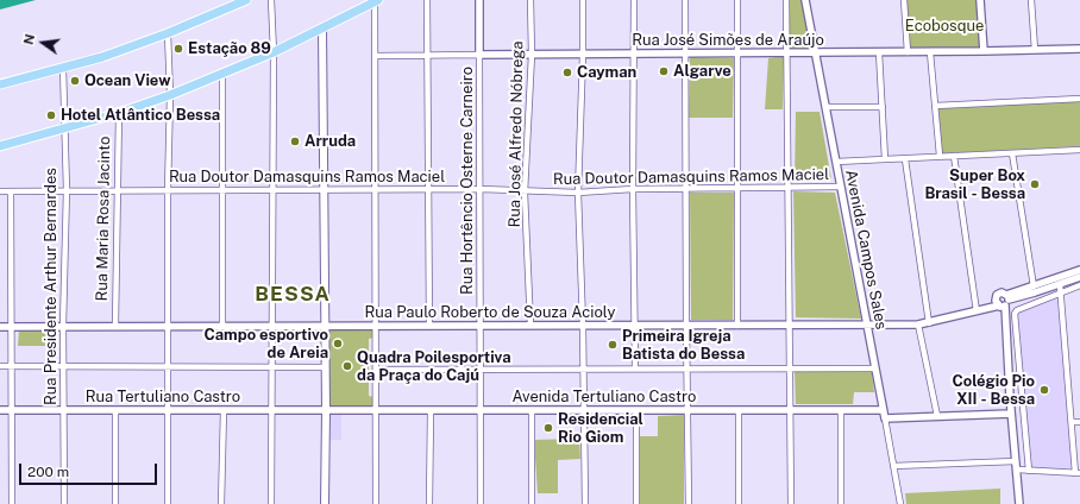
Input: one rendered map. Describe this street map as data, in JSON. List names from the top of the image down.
{
  "streets": {
    "street": [
      "Rua José Simões de Araújo",
      "Rua José Alfredo Nóbrega",
      "Rua Doutor Damasquins Ramos Maciel",
      "Rua Hortêncio Osterne Carneiro",
      "Rua Maria Rosa Jacinto",
      "Avenida Campos Sales",
      "Rua Presidente Arthur Bernardes",
      "Rua Paulo Roberto de Souza Acioly",
      "Rua Tertuliano Castro",
      "Avenida Tertuliano Castro"
    ]
  },
  "crossings": [
    ["Rua José Simões de Araújo", "Rua José Alfredo Nóbrega"],
    ["Rua José Simões de Araújo", "Rua Hortêncio Osterne Carneiro"],
    ["Rua José Simões de Araújo", "Avenida Campos Sales"],
    ["Rua José Alfredo Nóbrega", "Rua Doutor Damasquins Ramos Maciel"],
    ["Rua José Alfredo Nóbrega", "Rua Paulo Roberto de Souza Acioly"],
    ["Rua Doutor Damasquins Ramos Maciel", "Rua Hortêncio Osterne Carneiro"],
    ["Rua Doutor Damasquins Ramos Maciel", "Rua Maria Rosa Jacinto"],
    ["Rua Doutor Damasquins Ramos Maciel", "Avenida Campos Sales"],
    ["Rua Doutor Damasquins Ramos Maciel", "Rua Presidente Arthur Bernardes"],
    ["Rua Hortêncio Osterne Carneiro", "Rua Paulo Roberto de Souza Acioly"],
    ["Rua Hortêncio Osterne Carneiro", "Avenida Tertuliano Castro"],
    ["Rua Maria Rosa Jacinto", "Rua Paulo Roberto de Souza Acioly"],
    ["Avenida Campos Sales", "Rua Paulo Roberto de Souza Acioly"],
    ["Avenida Campos Sales", "Avenida Tertuliano Castro"],
    ["Rua Presidente Arthur Bernardes", "Rua Paulo Roberto de Souza Acioly"],
    ["Rua Presidente Arthur Bernardes", "Rua Tertuliano Castro"],
    ["Rua Tertuliano Castro", "Avenida Tertuliano Castro"]
  ],
  "districts": ["BESSA"],
  "parks": ["Ecobosque"],
  "places": [
    "Estação 89",
    "Algarve",
    "Cayman",
    "Ocean View",
    "Hotel Atlântico Bessa",
    "Arruda",
    "Super Box Brasil - Bessa",
    "Campo esportivo de Areia",
    "Primeira Igreja Batista do Bessa",
    "Quadra Poilesportiva da Praça do Cajú",
    "Colégio Pio XII - Bessa",
    "Residencial Rio Giom"
  ],
  "scale_bar": "200 m",
  "north": "left"
}
